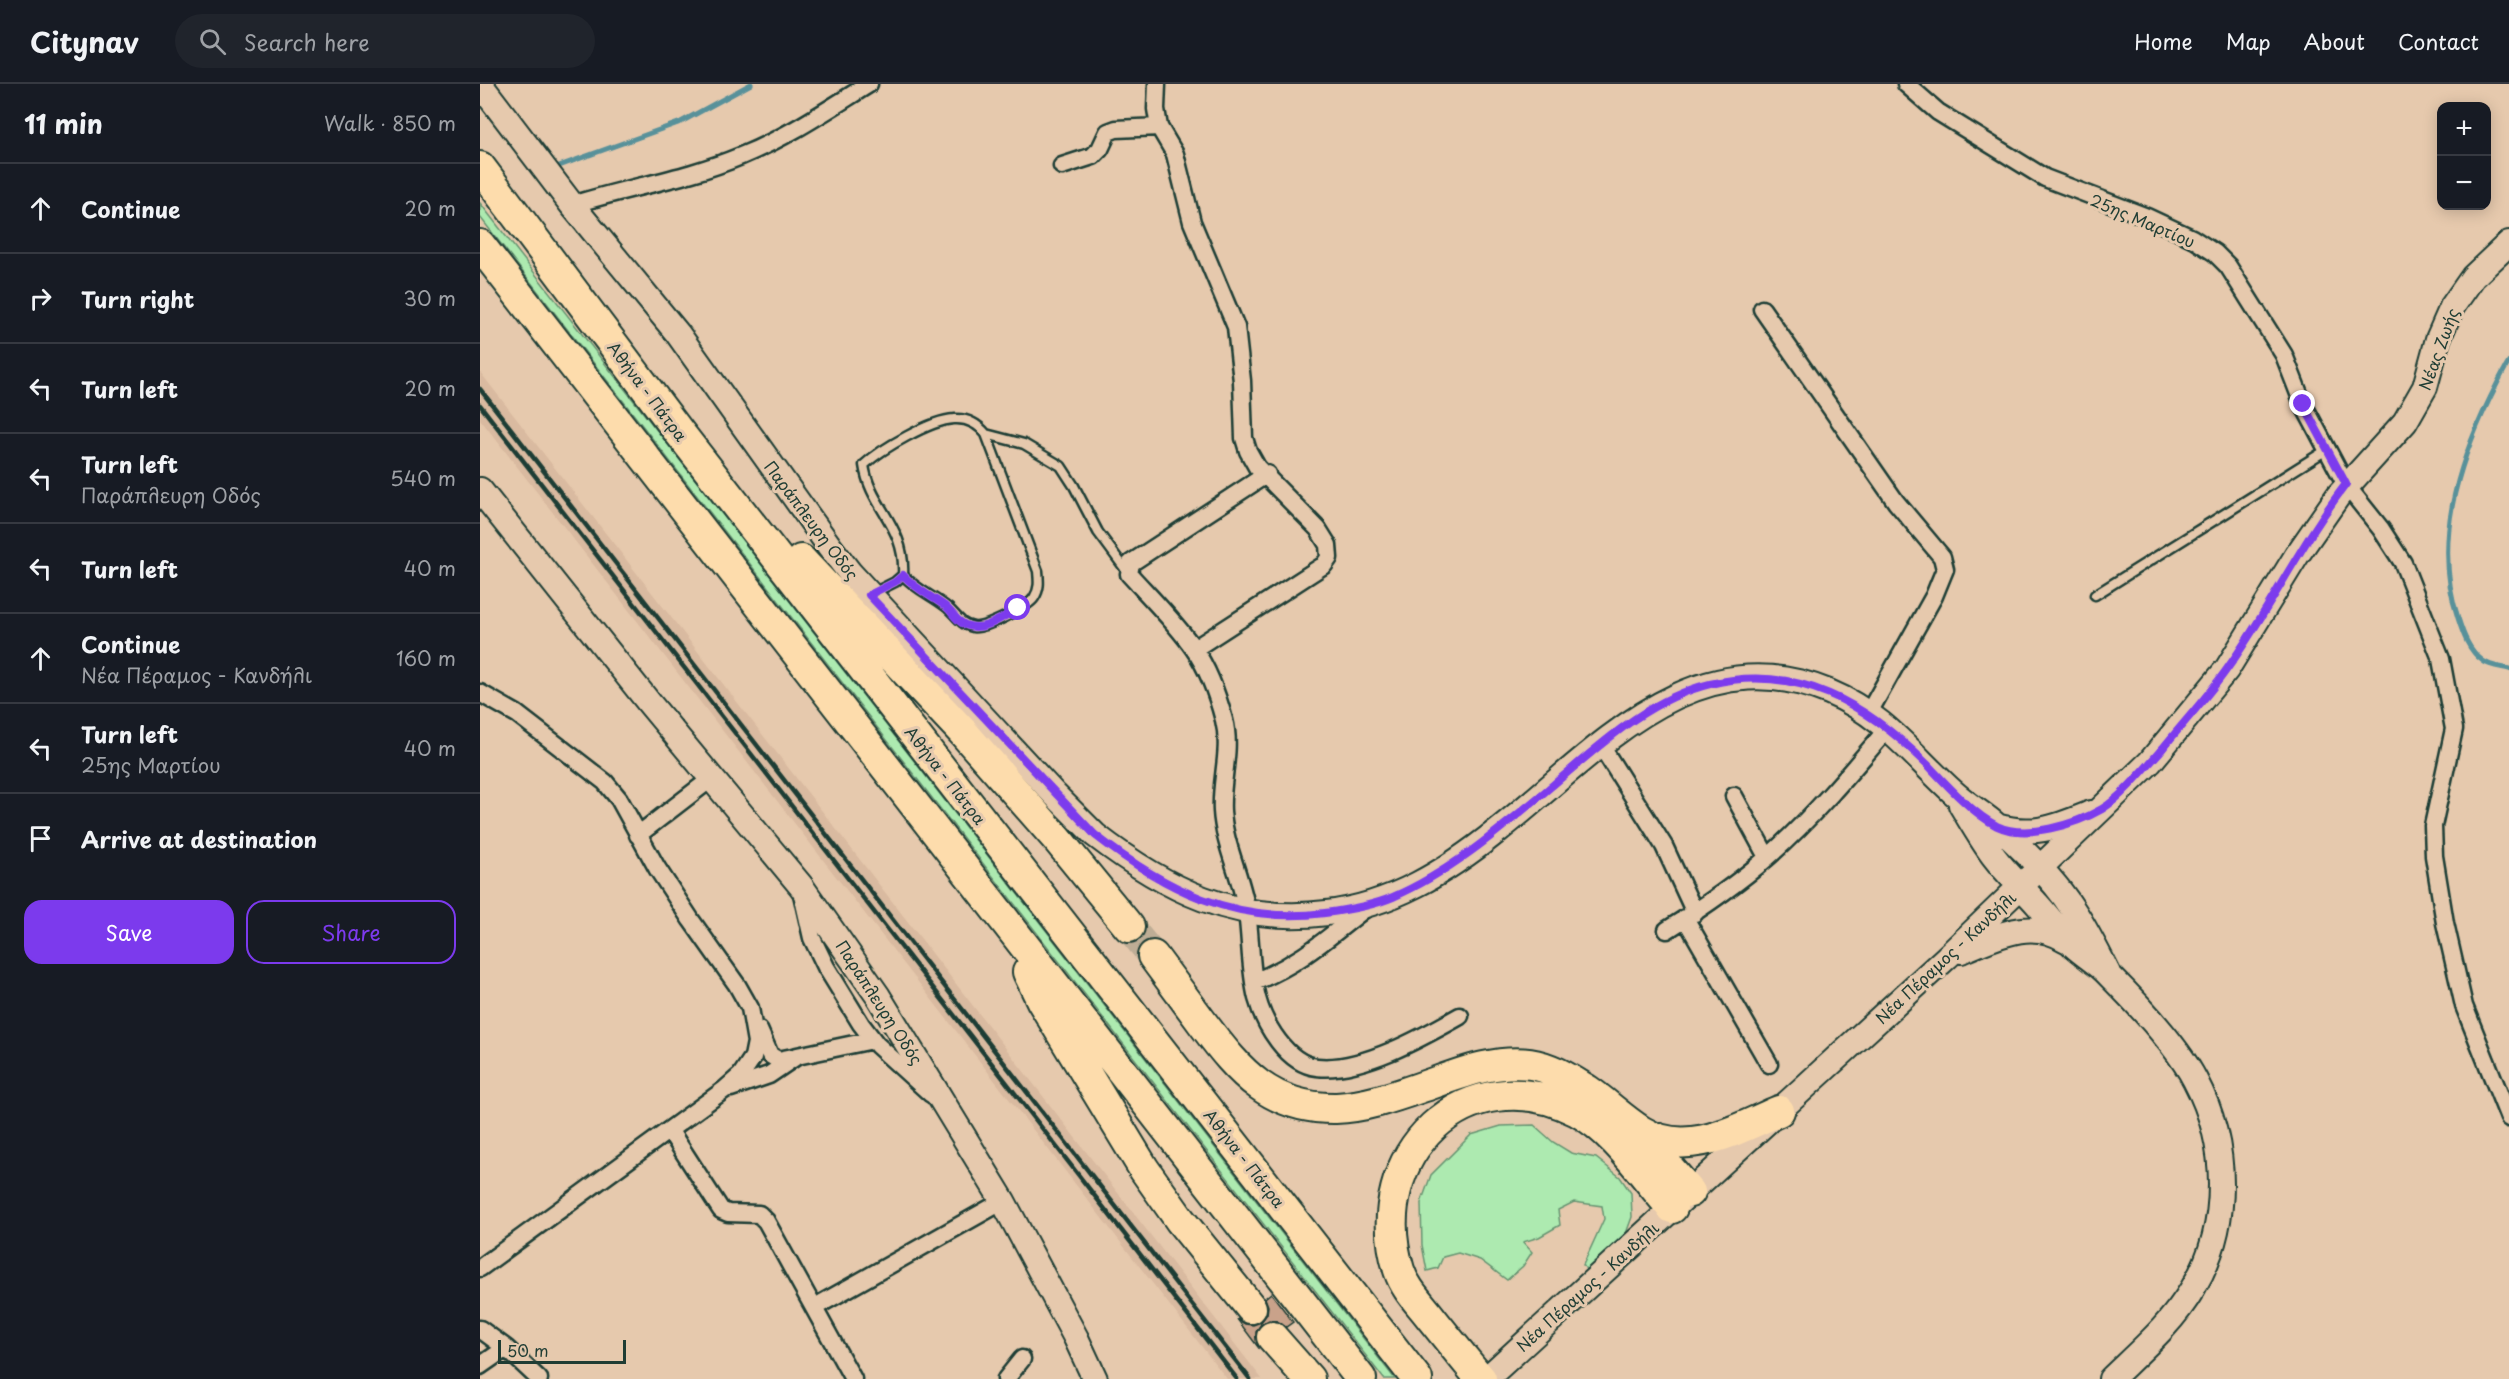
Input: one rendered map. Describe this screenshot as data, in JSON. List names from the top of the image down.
{
  "streets": {
    "highway": ["Αθήνα - Πάτρα"],
    "street": [
      "25ης Μαρτίου",
      "Νέας Ζωής",
      "Παράπλευρη Οδός",
      "Νέα Πέραμος - Κανδήλι"
    ]
  },
  "crossings": [
    ["25ης Μαρτίου", "Νέας Ζωής"],
    ["25ης Μαρτίου", "Νέα Πέραμος - Κανδήλι"],
    ["Νέας Ζωής", "Νέα Πέραμος - Κανδήλι"],
    ["Παράπλευρη Οδός", "Νέα Πέραμος - Κανδήλι"]
  ],
  "scale_bar": "50 m",
  "page": {
    "header": "Citynav",
    "search": "Search here",
    "nav": [
      "Home",
      "Map",
      "About",
      "Contact"
    ],
    "heading": ["11 min", "Walk · 850 m"],
    "map_buttons": ["+", "−"],
    "list": [
      ["Continue", "20 m"],
      ["Turn right", "30 m"],
      ["Turn left", "20 m"],
      ["Turn left", "Παράπλευρη Οδός", "540 m"],
      ["Turn left", "40 m"],
      ["Continue", "Νέα Πέραμος - Κανδήλι", "160 m"],
      ["Turn left", "25ης Μαρτίου", "40 m"],
      "Arrive at destination"
    ],
    "buttons": ["Save", "Share"],
    "scale": "50 m"
  }
}
